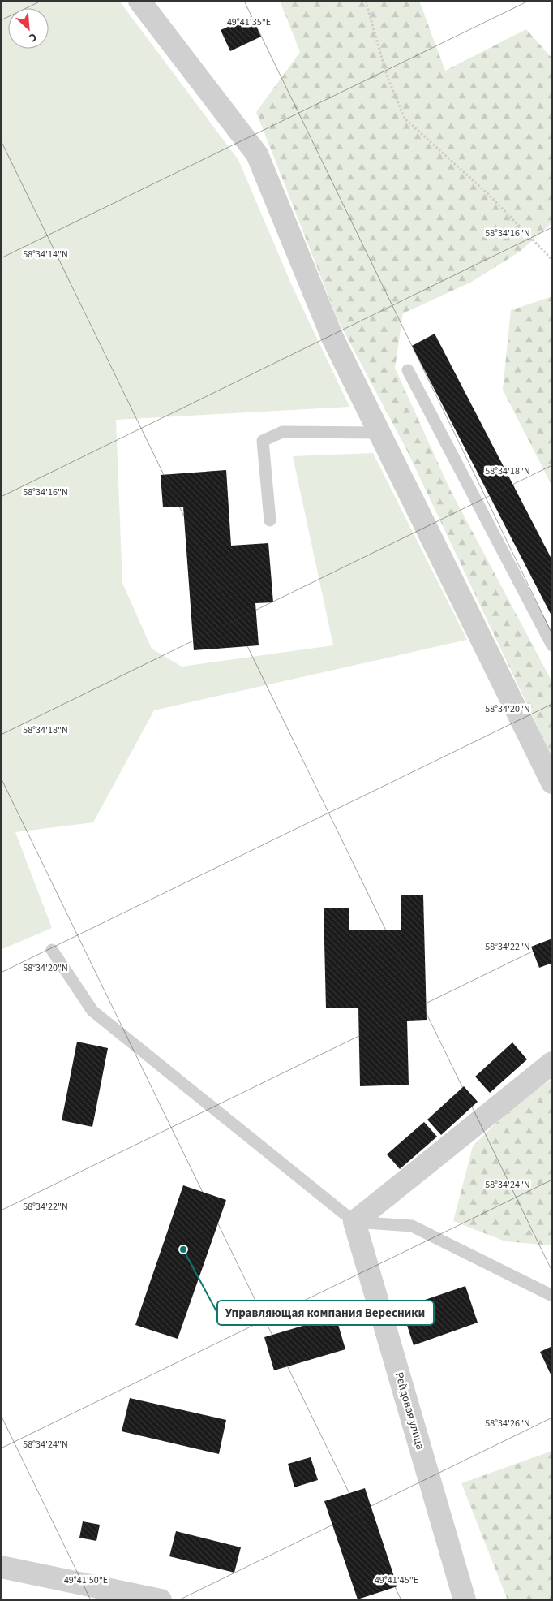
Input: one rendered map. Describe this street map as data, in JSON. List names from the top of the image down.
{
  "streets": {
    "street": ["Рейдовая улица"]
  },
  "places": ["Управляющая компания Вересники"],
  "north": "bottom right",
  "coordinates": [
    "49°41'35\"E",
    "58°34'16\"N",
    "58°34'14\"N",
    "58°34'18\"N",
    "58°34'20\"N",
    "58°34'22\"N",
    "58°34'24\"N",
    "58°34'26\"N",
    "49°41'50\"E",
    "49°41'45\"E"
  ]
}
